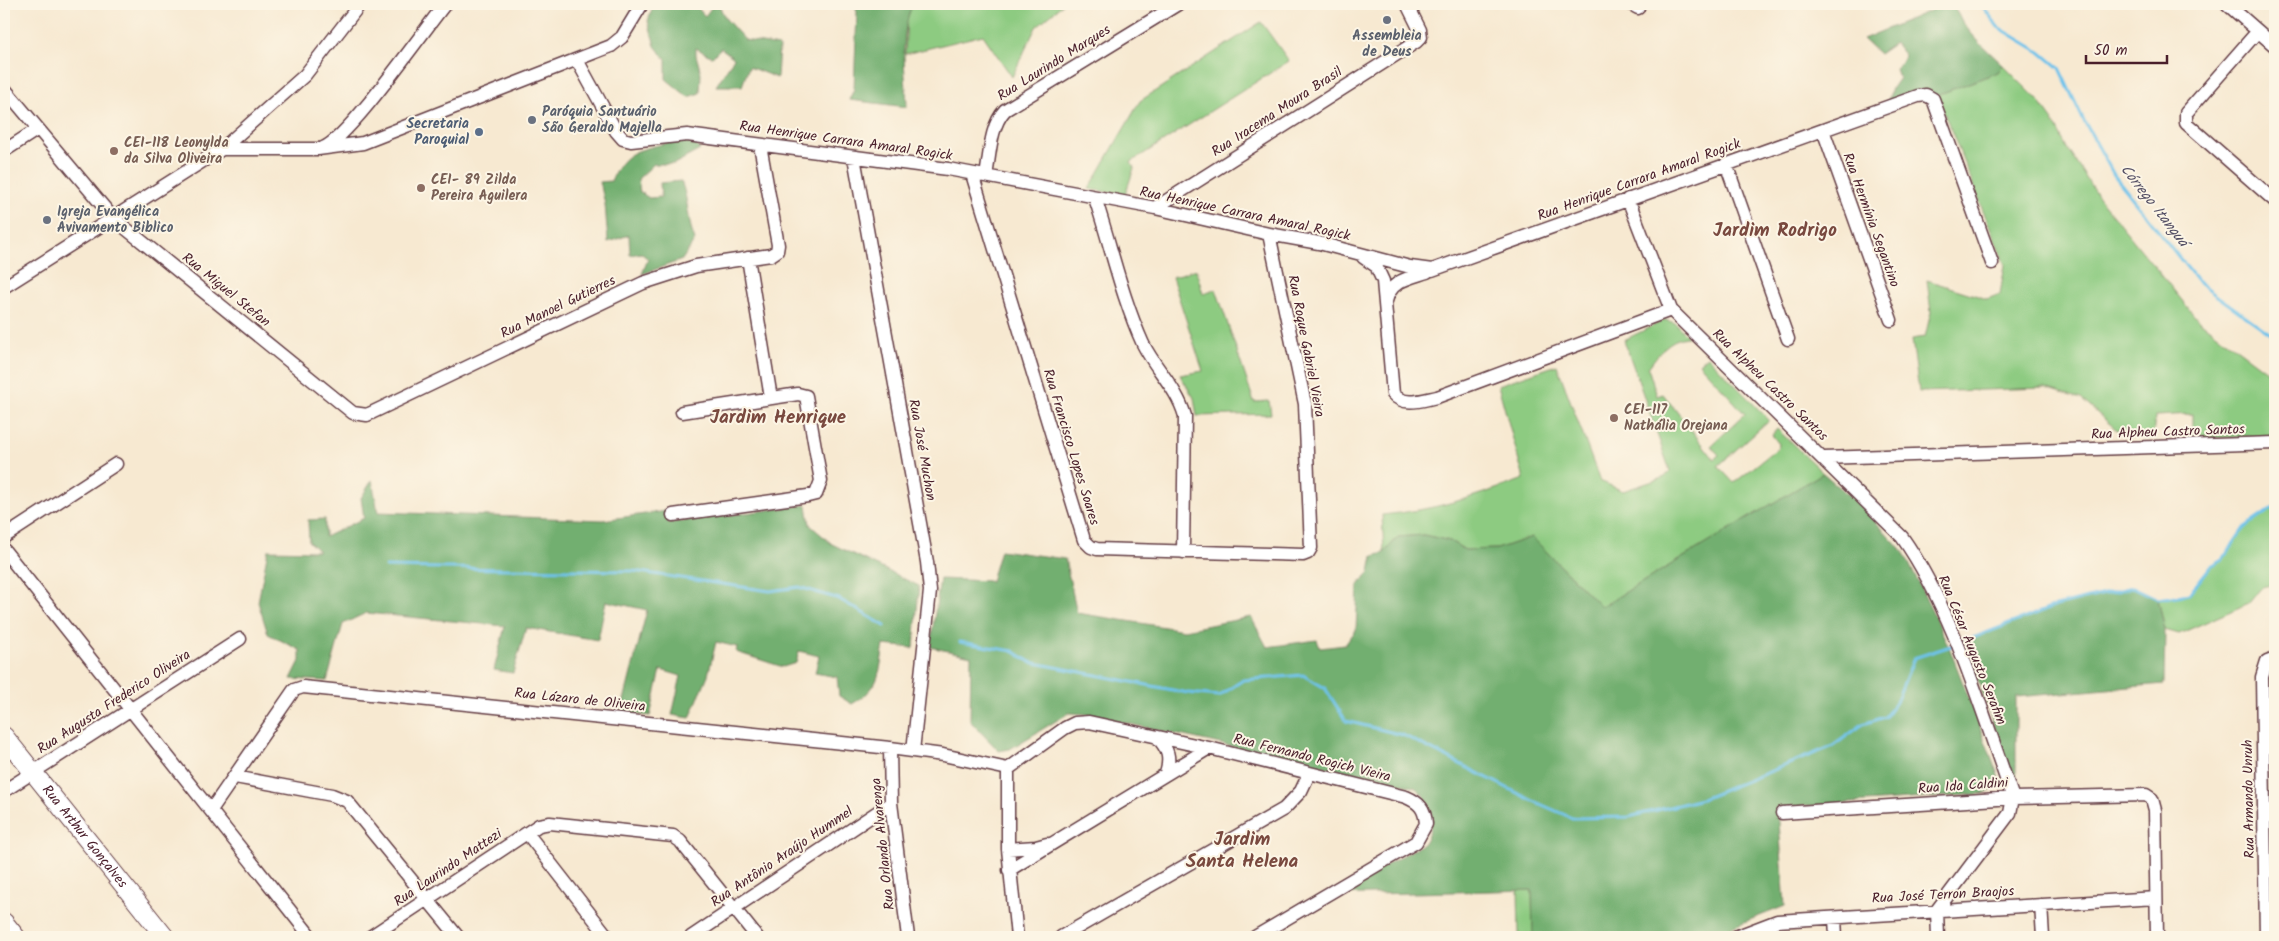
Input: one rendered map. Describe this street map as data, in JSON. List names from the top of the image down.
{
  "streets": {
    "street": [
      "Rua Laurindo Marques",
      "Rua Iracema Moura Brasil",
      "Rua Henrique Carrara Amaral Rogick",
      "Rua Hermínia Segantino",
      "Rua Miguel Stefan",
      "Rua Manoel Gutierres",
      "Rua Roque Gabriel Vieira",
      "Rua Alpheu Castro Santos",
      "Rua Francisco Lopes Soares",
      "Rua José Muchon",
      "Rua César Augusto Serafim",
      "Rua Lázaro de Oliveira",
      "Rua Augusta Frederico Oliveira",
      "Rua Fernando Rogich Vieira",
      "Rua Ida Caldini",
      "Rua Armando Unruh",
      "Rua Arthur Gonçalves",
      "Rua Orlando Alvarenga",
      "Rua Antônio Araújo Hummel",
      "Rua Laurindo Mattezi",
      "Rua José Terron Braojos"
    ]
  },
  "crossings": [
    ["Rua Laurindo Marques", "Rua Henrique Carrara Amaral Rogick"],
    ["Rua Iracema Moura Brasil", "Rua Henrique Carrara Amaral Rogick"],
    ["Rua Henrique Carrara Amaral Rogick", "Rua Hermínia Segantino"],
    ["Rua Henrique Carrara Amaral Rogick", "Rua Manoel Gutierres"],
    ["Rua Henrique Carrara Amaral Rogick", "Rua Roque Gabriel Vieira"],
    ["Rua Henrique Carrara Amaral Rogick", "Rua Francisco Lopes Soares"],
    ["Rua Henrique Carrara Amaral Rogick", "Rua José Muchon"],
    ["Rua Miguel Stefan", "Rua Manoel Gutierres"],
    ["Rua Roque Gabriel Vieira", "Rua Francisco Lopes Soares"],
    ["Rua Alpheu Castro Santos", "Rua César Augusto Serafim"],
    ["Rua José Muchon", "Rua Lázaro de Oliveira"],
    ["Rua César Augusto Serafim", "Rua Ida Caldini"],
    ["Rua Lázaro de Oliveira", "Rua Fernando Rogich Vieira"],
    ["Rua Lázaro de Oliveira", "Rua Orlando Alvarenga"],
    ["Rua Augusta Frederico Oliveira", "Rua Arthur Gonçalves"],
    ["Rua Ida Caldini", "Rua José Terron Braojos"],
    ["Rua Orlando Alvarenga", "Rua Antônio Araújo Hummel"],
    ["Rua Antônio Araújo Hummel", "Rua Laurindo Mattezi"]
  ],
  "districts": ["Jardim Rodrigo", "Jardim Henrique", "Jardim Santa Helena"],
  "water": ["Córrego Itanguá"],
  "places": [
    "Assembleia de Deus",
    "Paróquia Santuário São Geraldo Majella",
    "Secretaria Paroquial",
    "CEI-118 Leonylda da Silva Oliveira",
    "CEI- 89 Zilda Pereira Aguilera",
    "Igreja Evangélica Avivamento Biblico",
    "CEI-117 Nathália Orejana"
  ],
  "scale_bar": "50 m"
}
